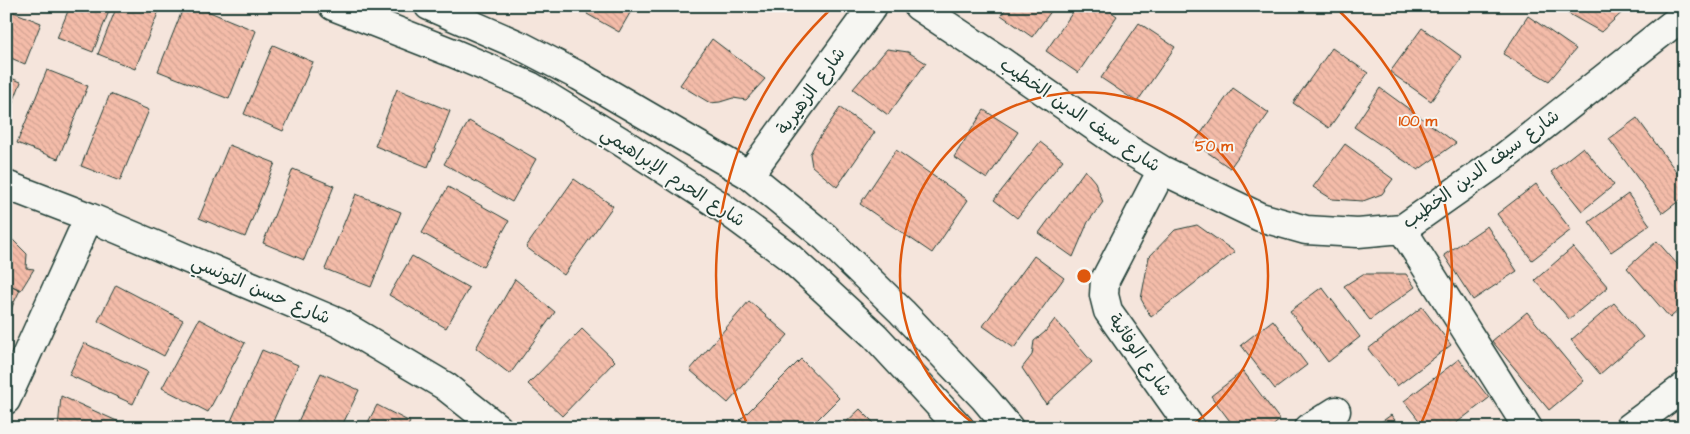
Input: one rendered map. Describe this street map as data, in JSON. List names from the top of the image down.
{
  "streets": {
    "street": [
      "شارع الزهيرية",
      "شارع سيف الدين الخطيب",
      "شارع الحرم الإبراهيمي",
      "شارع حسن التونسي",
      "شارع الوفائية"
    ]
  },
  "crossings": [
    ["شارع الزهيرية", "شارع الحرم الإبراهيمي"],
    ["شارع سيف الدين الخطيب", "شارع الوفائية"]
  ],
  "rings": ["100 m", "50 m"]
}
